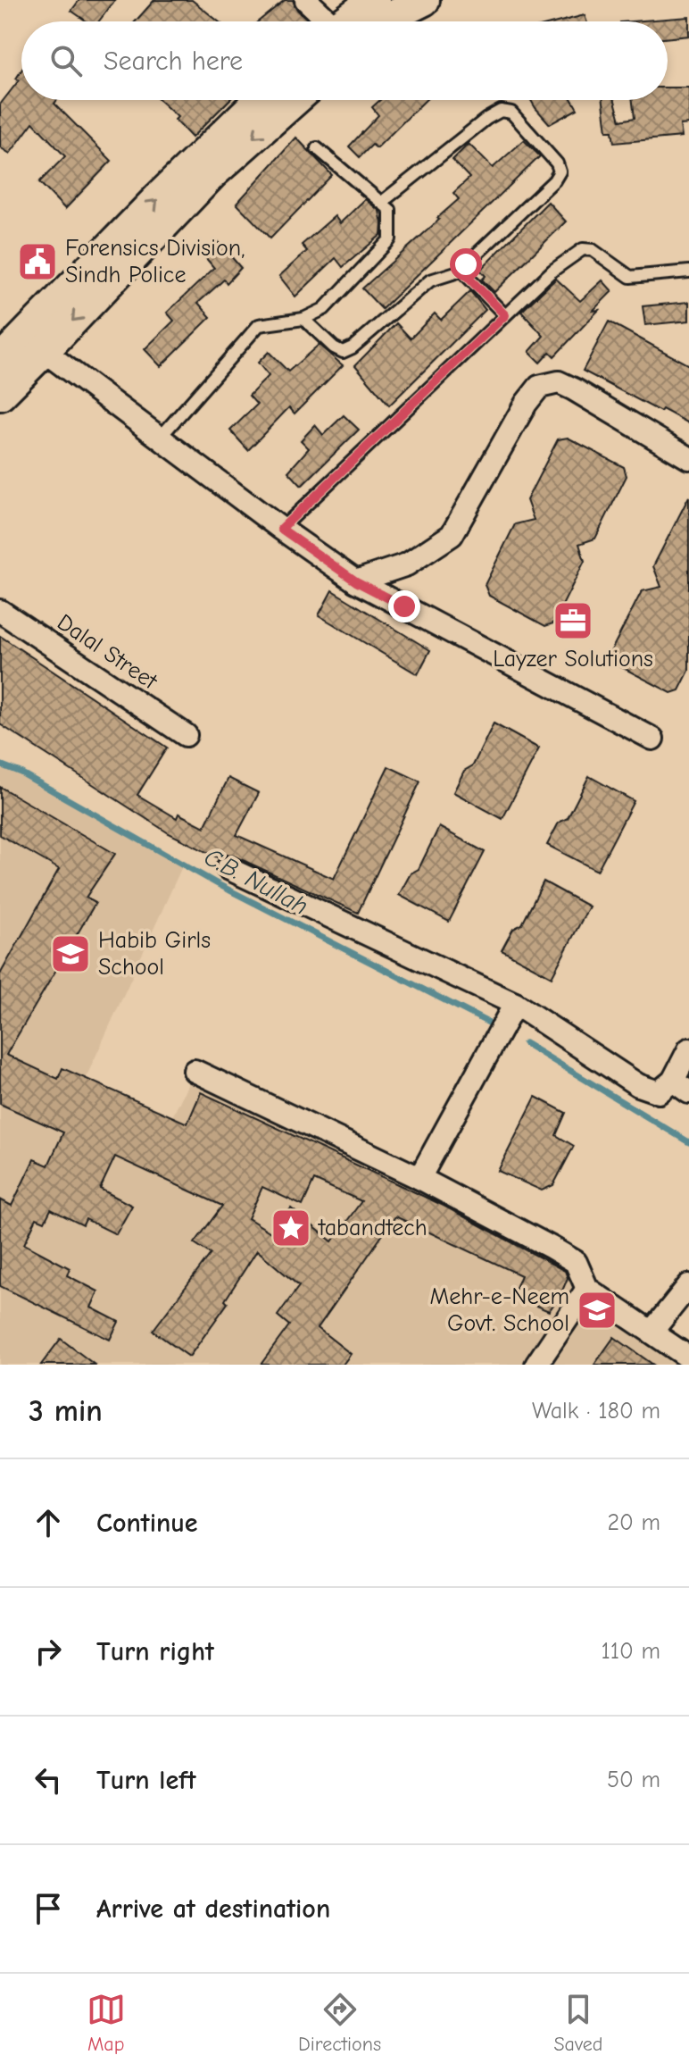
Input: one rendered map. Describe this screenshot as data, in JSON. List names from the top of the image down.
{
  "streets": {
    "street": ["Dalal Street"]
  },
  "water": ["C.B. Nullah"],
  "places": {
    "public building": ["Forensics Division, Sindh Police"],
    "office": ["Layzer Solutions"],
    "school or university": ["Habib Girls School", "Mehr-e-Neem Govt. School"],
    "place": ["tabandtech"]
  },
  "page": {
    "search": "Search here",
    "heading": ["3 min", "Walk · 180 m"],
    "list": [
      ["Continue", "20 m"],
      ["Turn right", "110 m"],
      ["Turn left", "50 m"],
      "Arrive at destination"
    ],
    "nav": ["Map", "Directions", "Saved"]
  }
}
